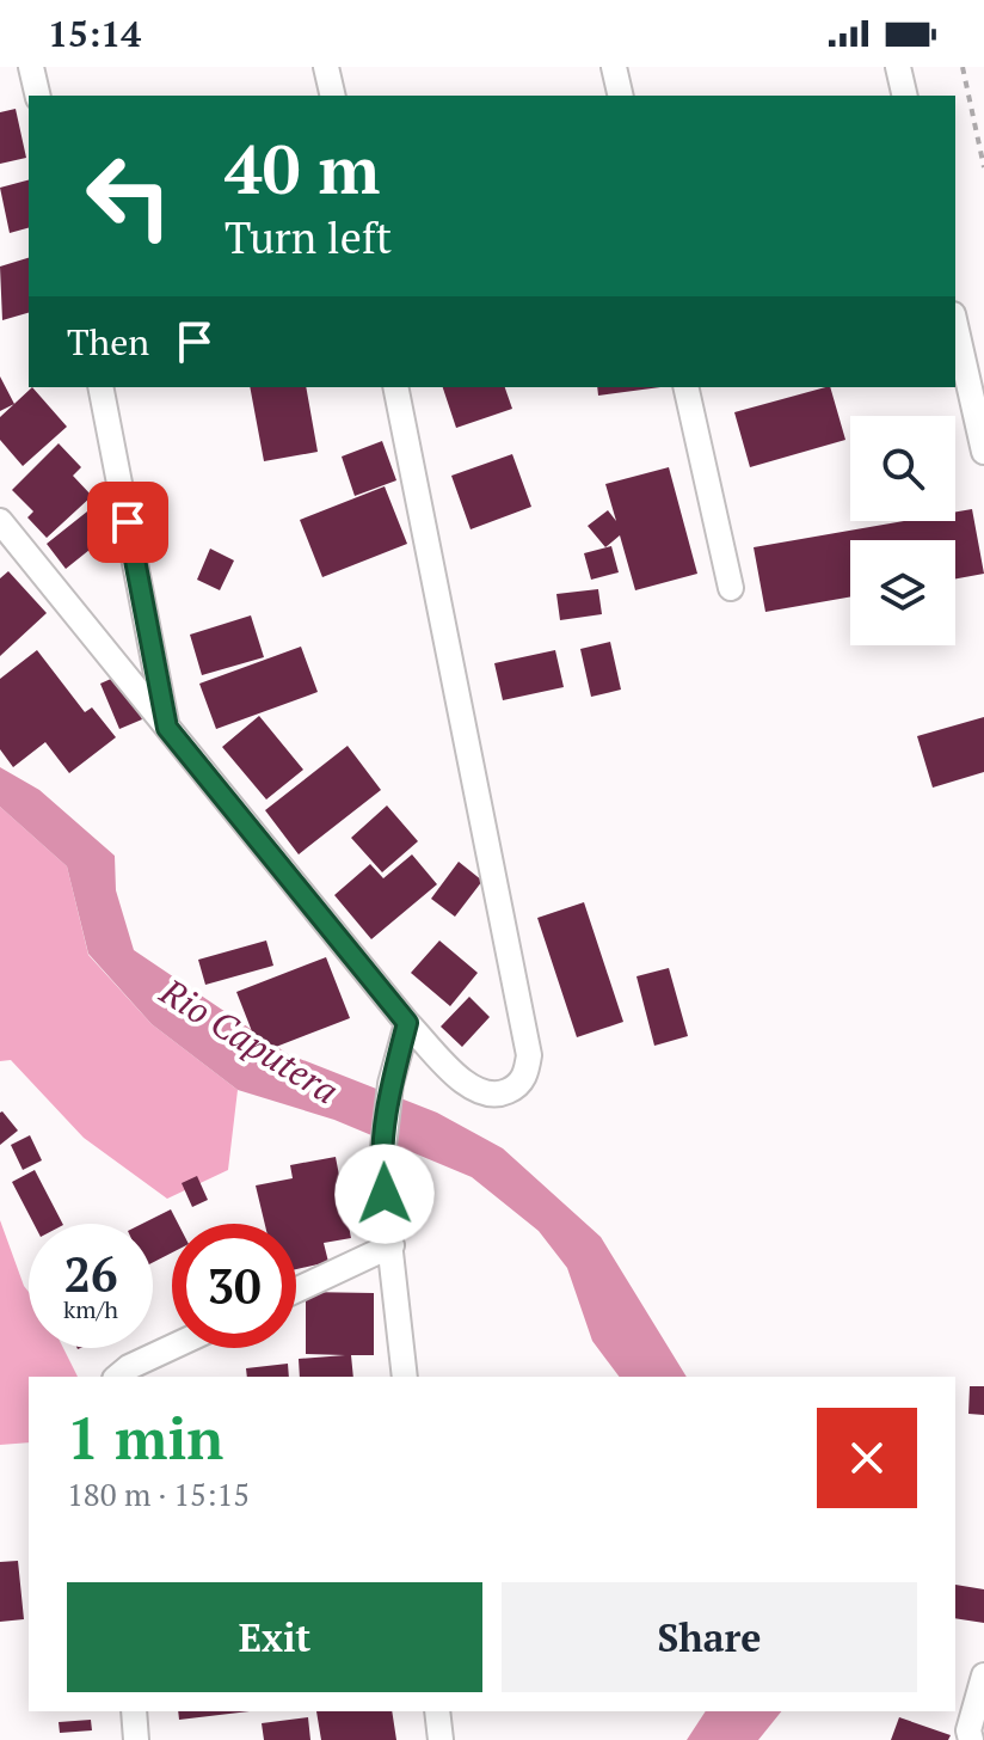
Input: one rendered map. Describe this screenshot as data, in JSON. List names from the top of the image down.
{
  "water": ["Rio Caputera"],
  "page": {
    "status": "15:14",
    "turn": ["40 m", "Turn left"],
    "then": "Then",
    "speed": "26 km/h",
    "limit": "30",
    "heading": ["1 min", "180 m · 15:15"],
    "buttons": ["Exit", "Share"]
  }
}
